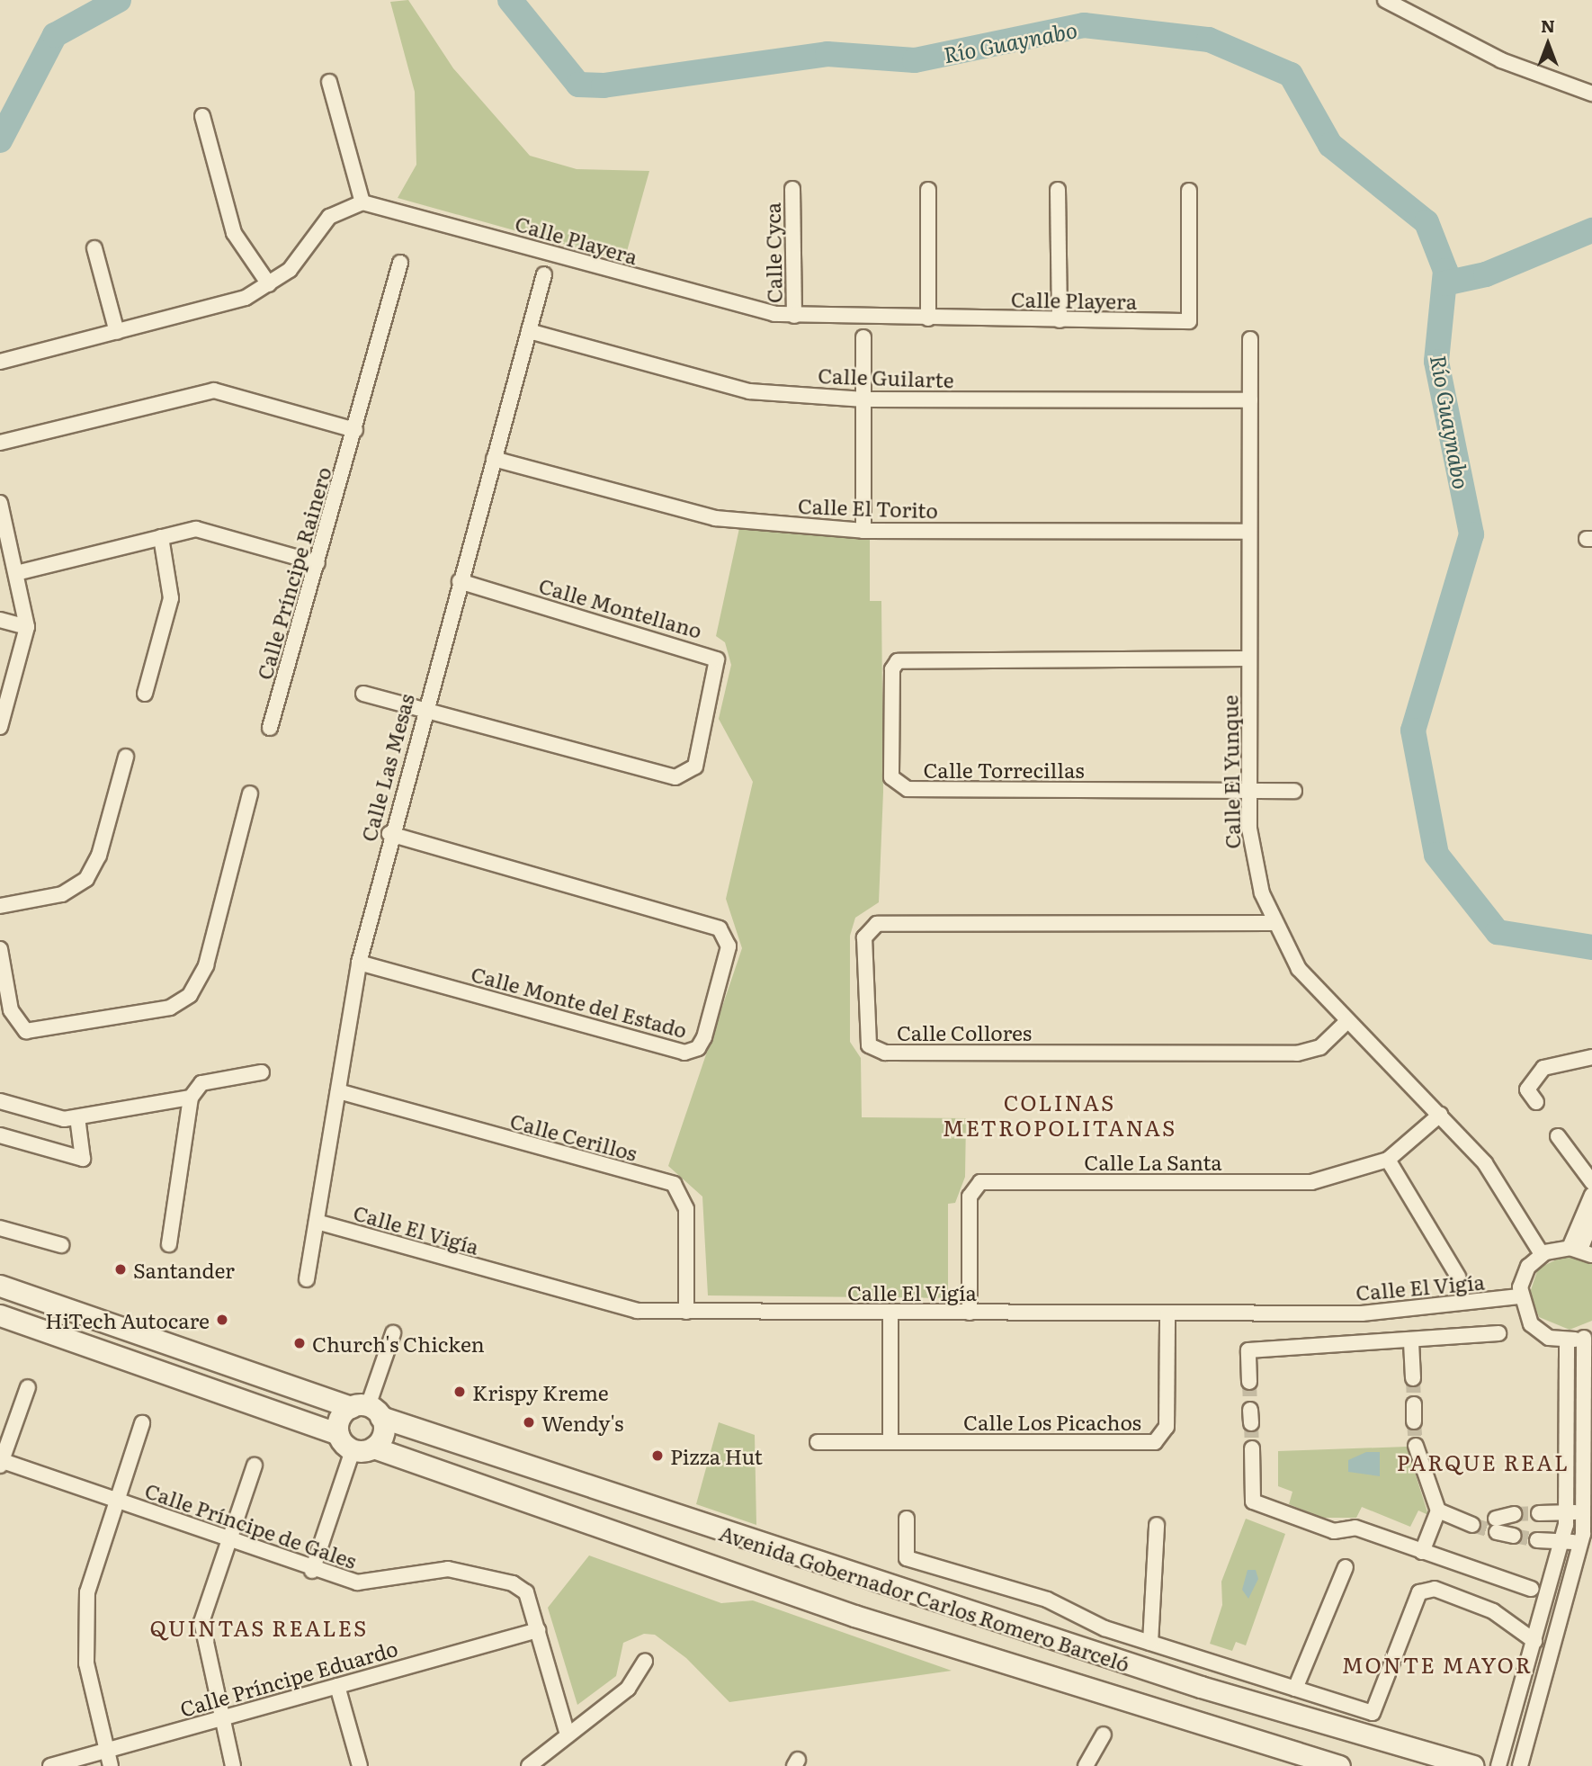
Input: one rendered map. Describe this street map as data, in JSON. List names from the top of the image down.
{
  "streets": {
    "main road": ["Avenida Gobernador Carlos Romero Barceló"],
    "street": [
      "Calle Playera",
      "Calle Cyca",
      "Calle Guilarte",
      "Calle El Torito",
      "Calle Príncipe Rainero",
      "Calle Montellano",
      "Calle Las Mesas",
      "Calle Torrecillas",
      "Calle El Yunque",
      "Calle Monte del Estado",
      "Calle Collores",
      "Calle Cerillos",
      "Calle La Santa",
      "Calle El Vigía",
      "Calle Los Picachos",
      "Calle Príncipe de Gales",
      "Calle Príncipe Eduardo"
    ]
  },
  "crossings": [
    ["Calle Playera", "Calle Cyca"],
    ["Calle Guilarte", "Calle Las Mesas"],
    ["Calle Guilarte", "Calle El Yunque"],
    ["Calle El Torito", "Calle Las Mesas"],
    ["Calle El Torito", "Calle El Yunque"],
    ["Calle Montellano", "Calle Las Mesas"],
    ["Calle Las Mesas", "Calle Monte del Estado"],
    ["Calle Las Mesas", "Calle Cerillos"],
    ["Calle Las Mesas", "Calle El Vigía"],
    ["Calle Torrecillas", "Calle El Yunque"],
    ["Calle El Yunque", "Calle Collores"],
    ["Calle El Yunque", "Calle La Santa"],
    ["Calle Cerillos", "Calle El Vigía"],
    ["Calle La Santa", "Calle El Vigía"],
    ["Calle El Vigía", "Calle Los Picachos"],
    ["Calle Príncipe de Gales", "Calle Príncipe Eduardo"]
  ],
  "districts": [
    "COLINAS METROPOLITANAS",
    "PARQUE REAL",
    "QUINTAS REALES",
    "MONTE MAYOR"
  ],
  "water": ["Río Guaynabo"],
  "places": [
    "Santander",
    "HiTech Autocare",
    "Church's Chicken",
    "Krispy Kreme",
    "Wendy's",
    "Pizza Hut"
  ],
  "north": "top"
}
